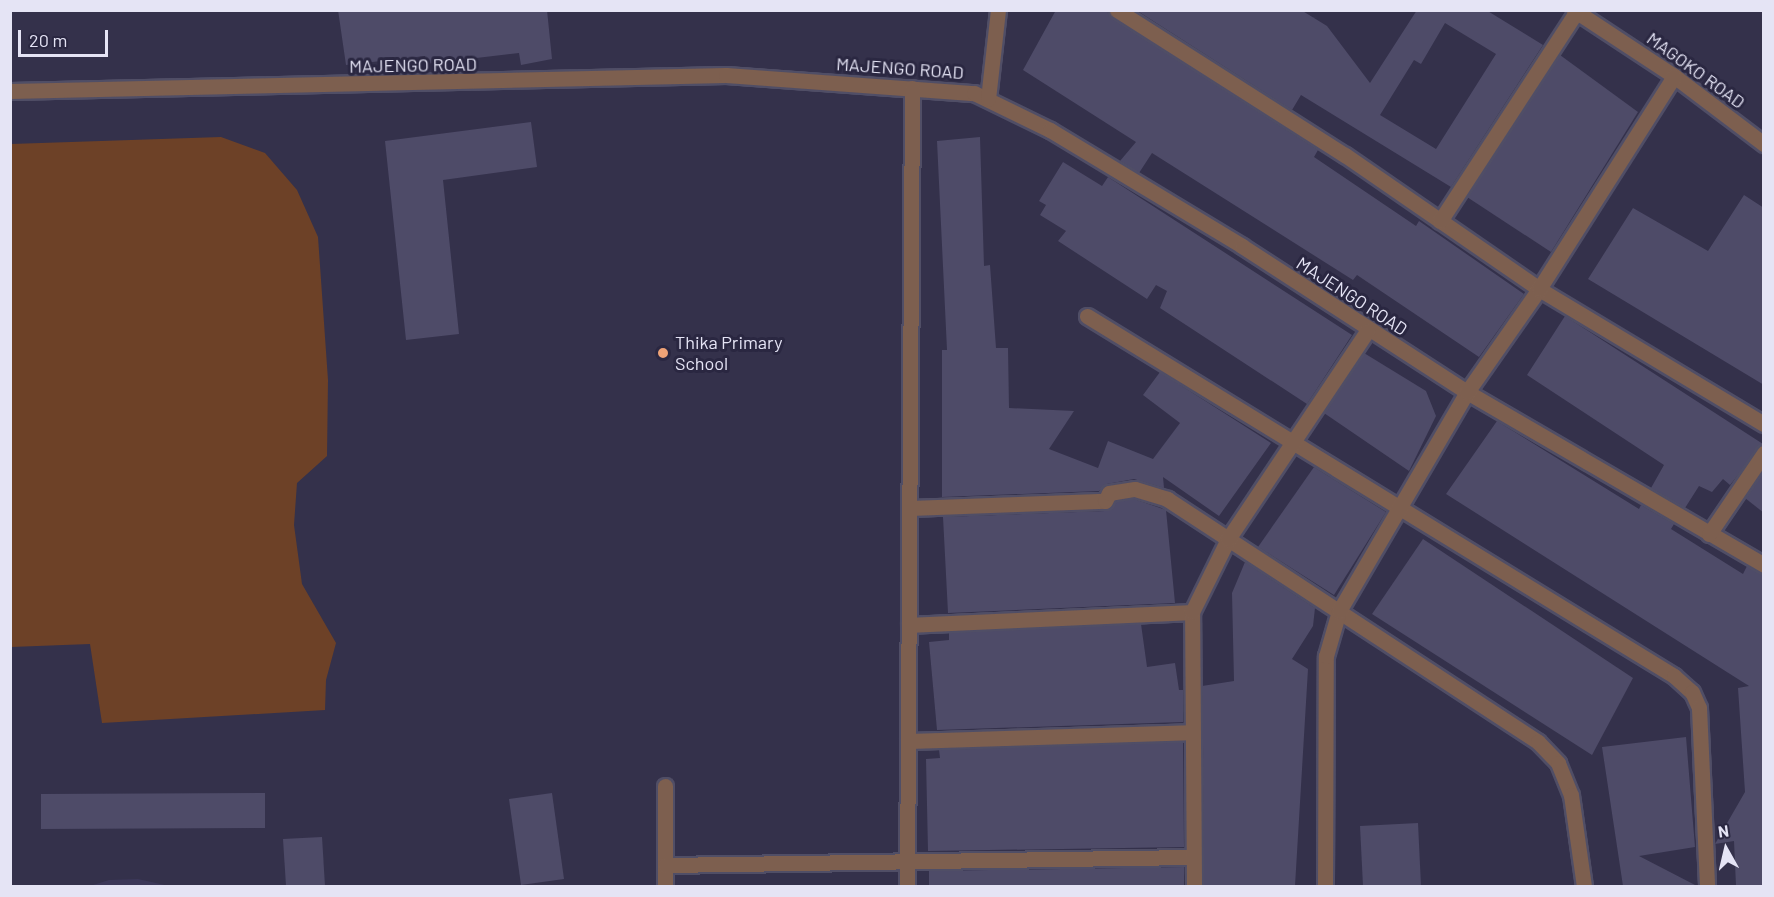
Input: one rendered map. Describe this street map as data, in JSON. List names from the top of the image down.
{
  "streets": {
    "street": ["MAJENGO ROAD", "MAGOKO ROAD"]
  },
  "places": ["Thika Primary School"],
  "scale_bar": "20 m",
  "north": "top"
}
